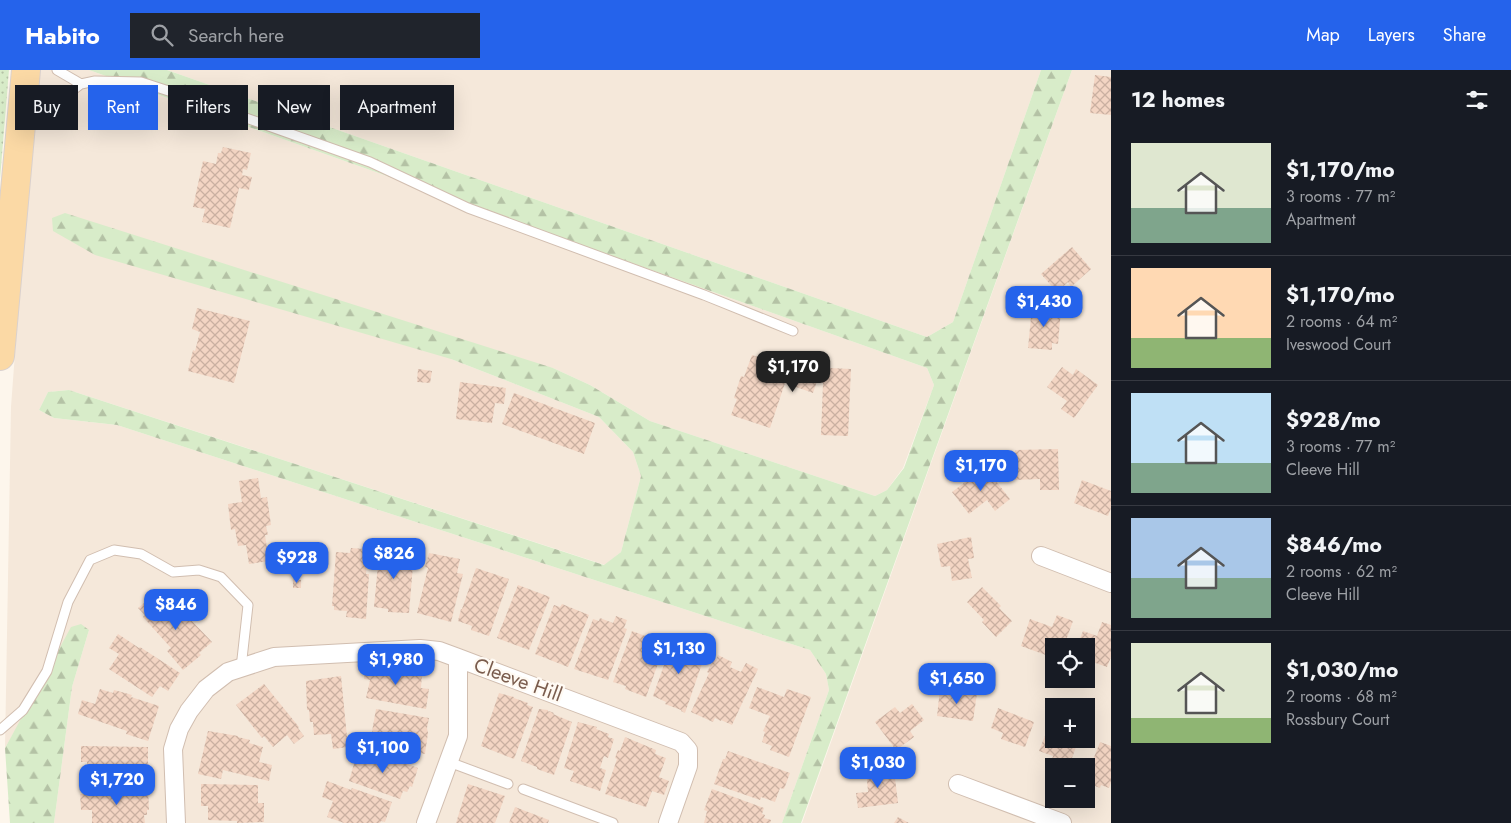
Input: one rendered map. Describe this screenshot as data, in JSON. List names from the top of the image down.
{
  "streets": {
    "street": ["Cleeve Hill"]
  },
  "page": {
    "header": "Habito",
    "search": "Search here",
    "nav": ["Map", "Layers", "Share"],
    "heading": "12 homes",
    "chip": [
      "Buy",
      "Rent",
      "Filters",
      "New",
      "Apartment"
    ],
    "list": [
      {
        "name": "$1,170/mo",
        "note": "3 rooms · 77 m² · Apartment"
      },
      {
        "name": "$1,170/mo",
        "note": "2 rooms · 64 m² · Iveswood Court"
      },
      {
        "name": "$928/mo",
        "note": "3 rooms · 77 m² · Cleeve Hill"
      },
      {
        "name": "$846/mo",
        "note": "2 rooms · 62 m² · Cleeve Hill"
      },
      {
        "name": "$1,030/mo",
        "note": "2 rooms · 68 m² · Rossbury Court"
      }
    ],
    "price": [
      "$1,430",
      "$1,170",
      "$1,170",
      "$826",
      "$928",
      "$846",
      "$1,130",
      "$1,980",
      "$1,650",
      "$1,100",
      "$1,030",
      "$1,720"
    ],
    "map_buttons": ["+", "−"]
  }
}
